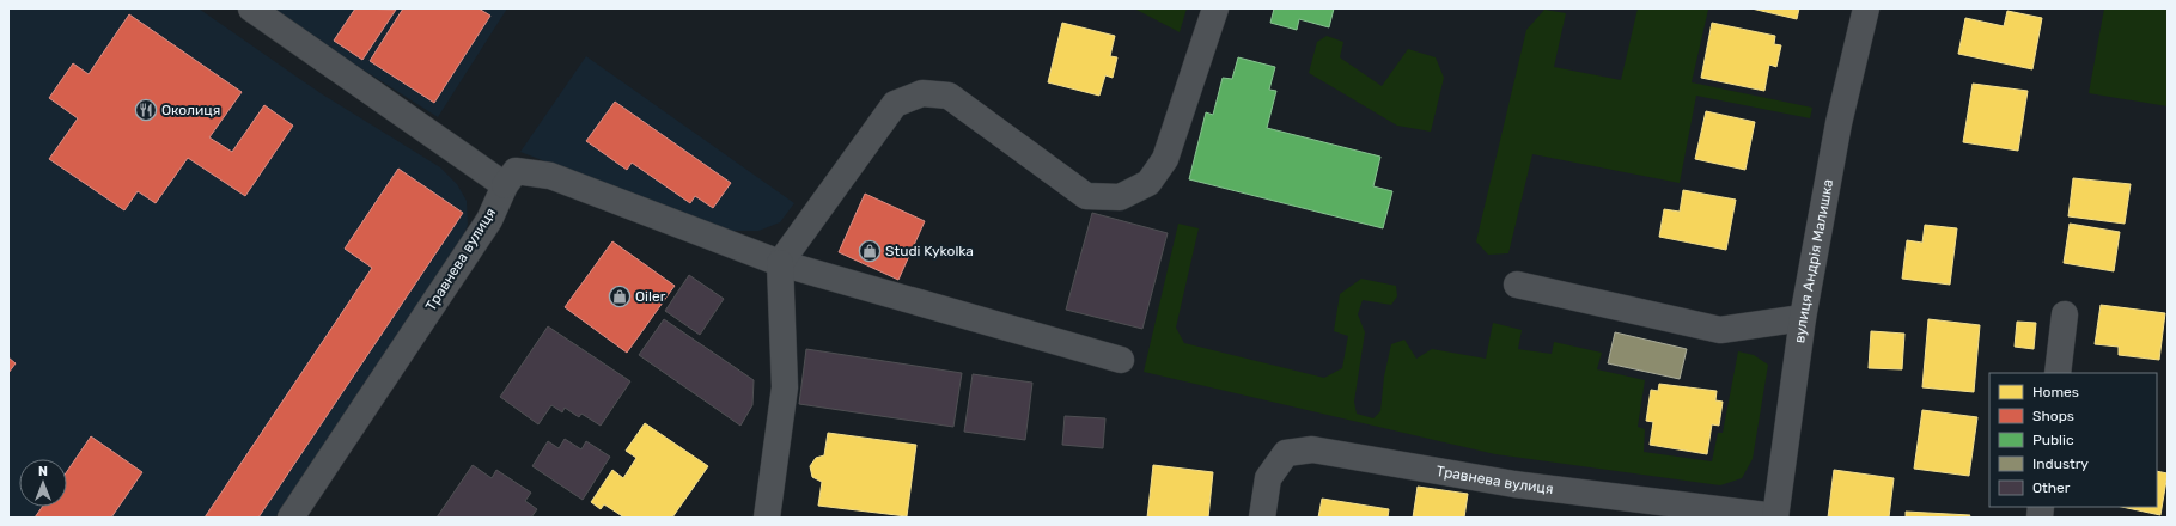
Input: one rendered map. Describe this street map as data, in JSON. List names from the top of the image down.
{
  "streets": {
    "street": ["Травнева вулиця", "вулиця Андрія Малишка"]
  },
  "crossings": [
    ["Травнева вулиця", "вулиця Андрія Малишка"]
  ],
  "places": {
    "restaurant": ["Околиця"],
    "shop": ["Studi Kykolka", "Oiler"]
  },
  "legend": [
    "Homes",
    "Shops",
    "Public",
    "Industry",
    "Other"
  ],
  "north": "top"
}
